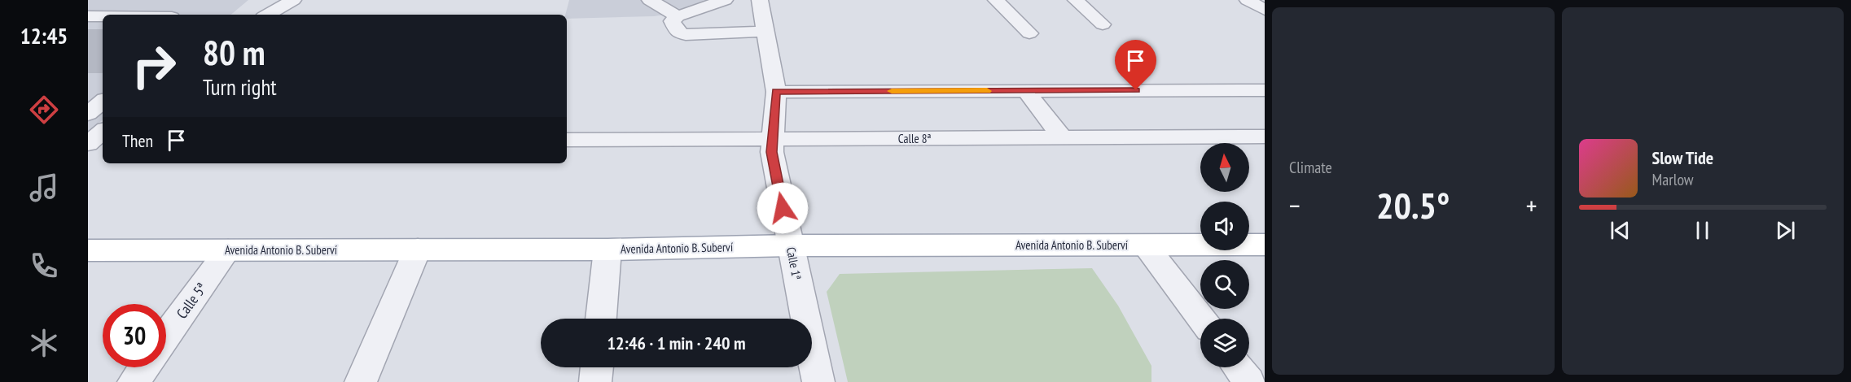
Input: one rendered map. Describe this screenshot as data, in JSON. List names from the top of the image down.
{
  "streets": {
    "main road": ["Avenida Antonio B. Suberví"],
    "street": ["Calle 8ª", "Calle 1ª", "Calle 5ª"]
  },
  "crossings": [
    ["Calle 8ª", "Calle 1ª"],
    ["Avenida Antonio B. Suberví", "Calle 1ª"],
    ["Avenida Antonio B. Suberví", "Calle 5ª"]
  ],
  "north": "top",
  "page": {
    "tabs": "12:45",
    "tile": "Climate",
    "turn": ["80 m", "Turn right"],
    "then": "Then",
    "song": ["Slow Tide", "Marlow"],
    "heat": ["−", "20.5°", "+"],
    "limit": "30",
    "trip": "12:46 · 1 min · 240 m"
  }
}
